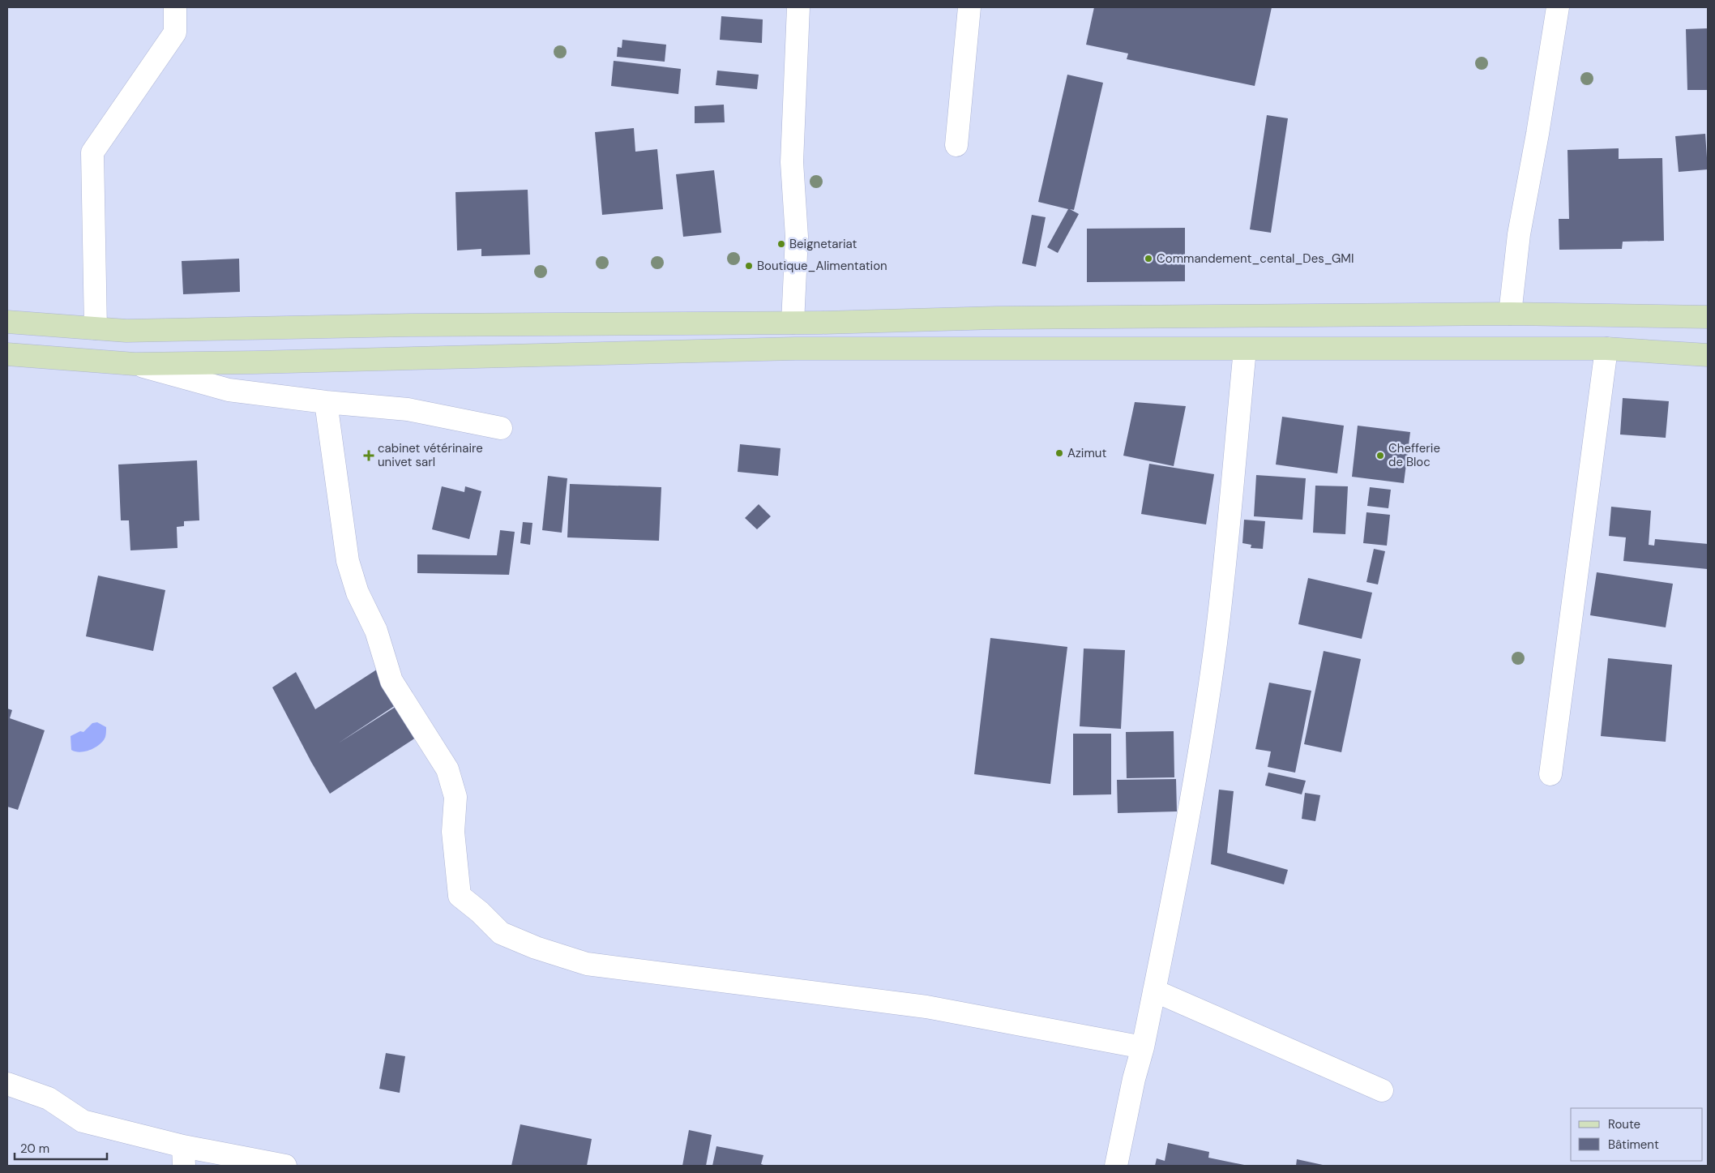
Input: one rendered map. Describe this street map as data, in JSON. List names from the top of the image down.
{
  "places": {
    "other": [
      "Beignetariat",
      "Commandement_cental_Des_GMI",
      "Boutique_Alimentation",
      "Azimut",
      "Chefferie de Bloc"
    ],
    "health": ["cabinet vétérinaire univet sarl"]
  },
  "legend": ["Route", "Bâtiment"],
  "scale_bar": "20 m"
}
